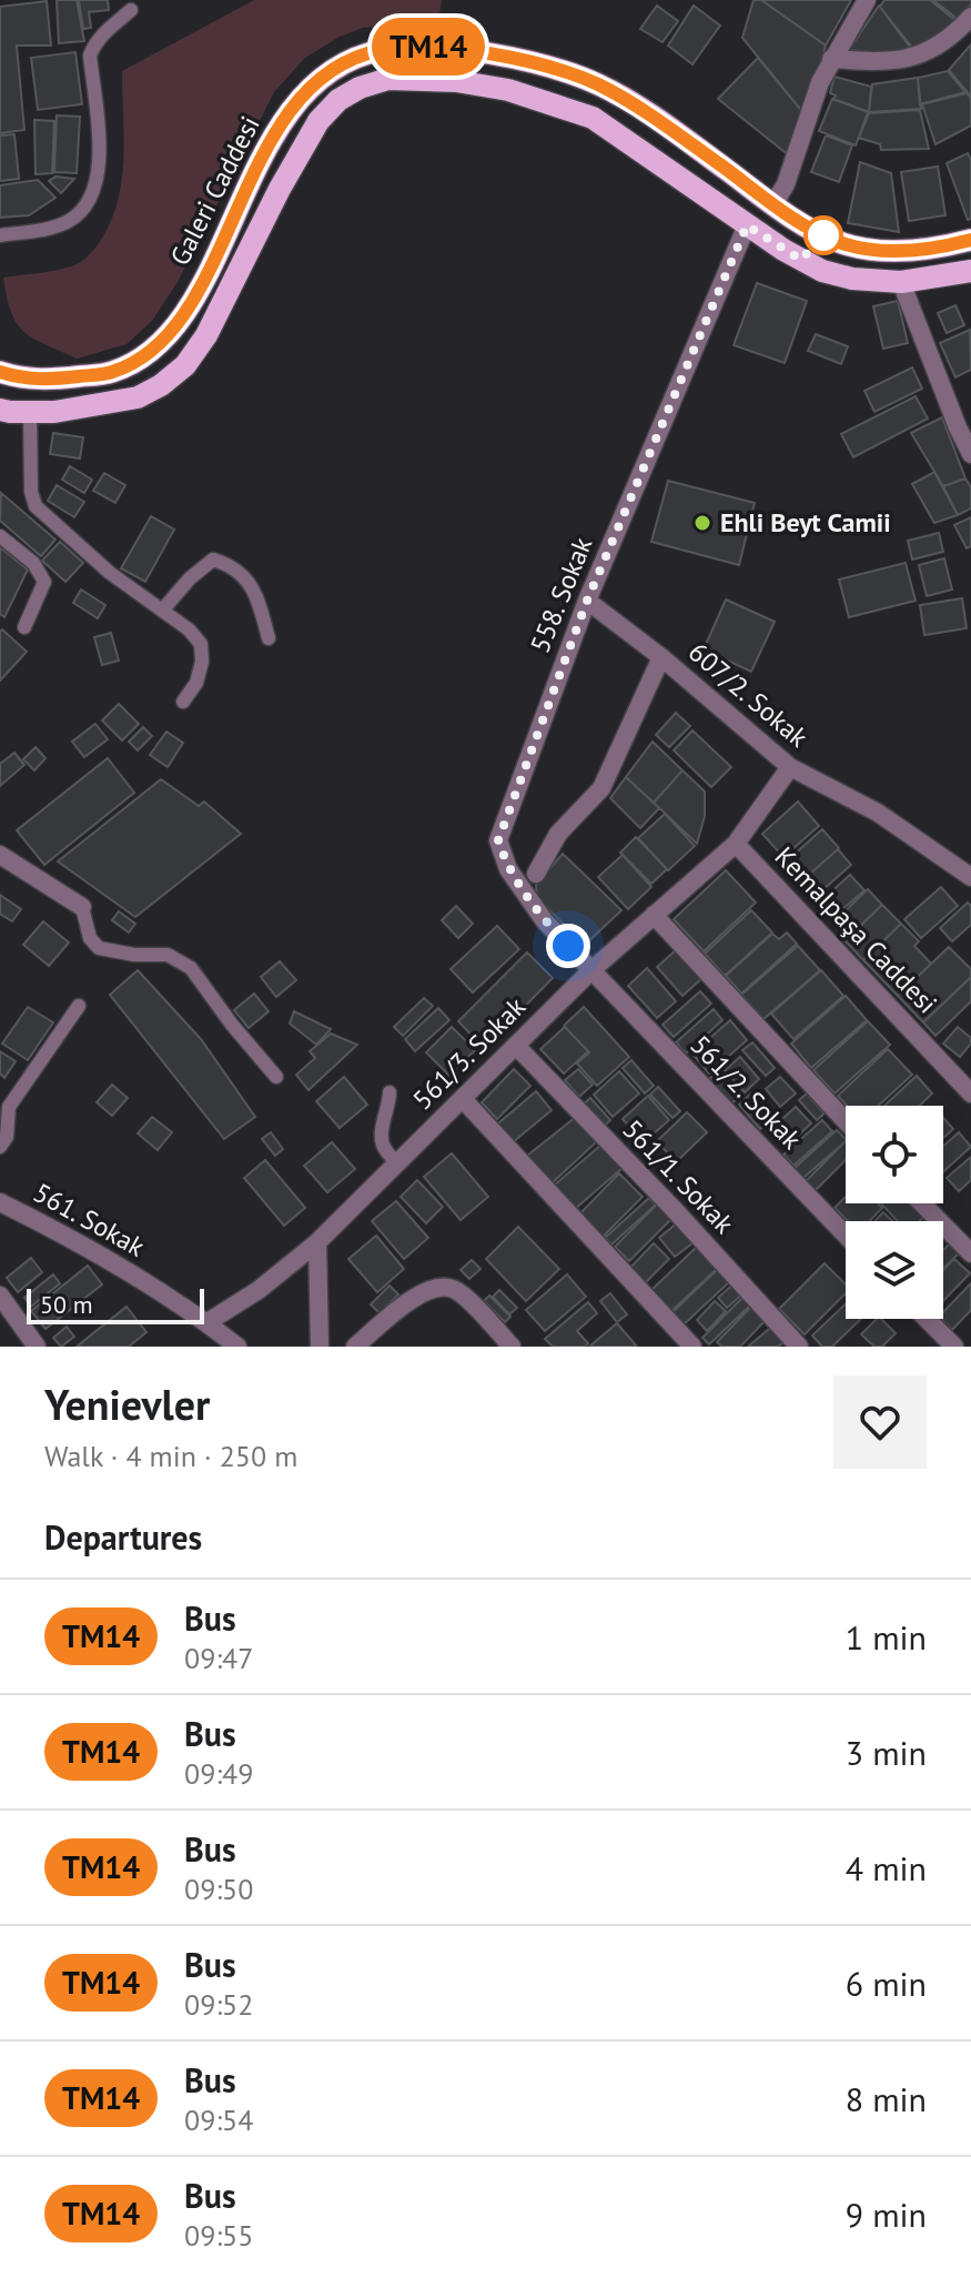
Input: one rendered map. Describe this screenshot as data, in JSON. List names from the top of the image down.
{
  "streets": {
    "main road": ["Galeri Caddesi"],
    "street": [
      "558. Sokak",
      "607/2. Sokak",
      "Kemalpaşa Caddesi",
      "561/3. Sokak",
      "561/2. Sokak",
      "561/1. Sokak",
      "561. Sokak"
    ]
  },
  "crossings": [
    ["558. Sokak", "607/2. Sokak"],
    ["558. Sokak", "561/3. Sokak"],
    ["558. Sokak", "561/2. Sokak"],
    ["607/2. Sokak", "561/3. Sokak"],
    ["Kemalpaşa Caddesi", "561/3. Sokak"],
    ["561/3. Sokak", "561/2. Sokak"],
    ["561/3. Sokak", "561/1. Sokak"],
    ["561/3. Sokak", "561. Sokak"]
  ],
  "places": ["Ehli Beyt Camii"],
  "lines": ["bus line TM14"],
  "scale_bar": "50 m",
  "page": {
    "on_map": "TM14",
    "scale": "50 m",
    "heading": [
      ["Yenievler", "Walk · 4 min · 250 m"],
      "Departures"
    ],
    "list": [
      {
        "mark": "TM14",
        "name": "Bus",
        "note": "09:47",
        "value": "1 min"
      },
      {
        "mark": "TM14",
        "name": "Bus",
        "note": "09:49",
        "value": "3 min"
      },
      {
        "mark": "TM14",
        "name": "Bus",
        "note": "09:50",
        "value": "4 min"
      },
      {
        "mark": "TM14",
        "name": "Bus",
        "note": "09:52",
        "value": "6 min"
      },
      {
        "mark": "TM14",
        "name": "Bus",
        "note": "09:54",
        "value": "8 min"
      },
      {
        "mark": "TM14",
        "name": "Bus",
        "note": "09:55",
        "value": "9 min"
      }
    ]
  }
}
